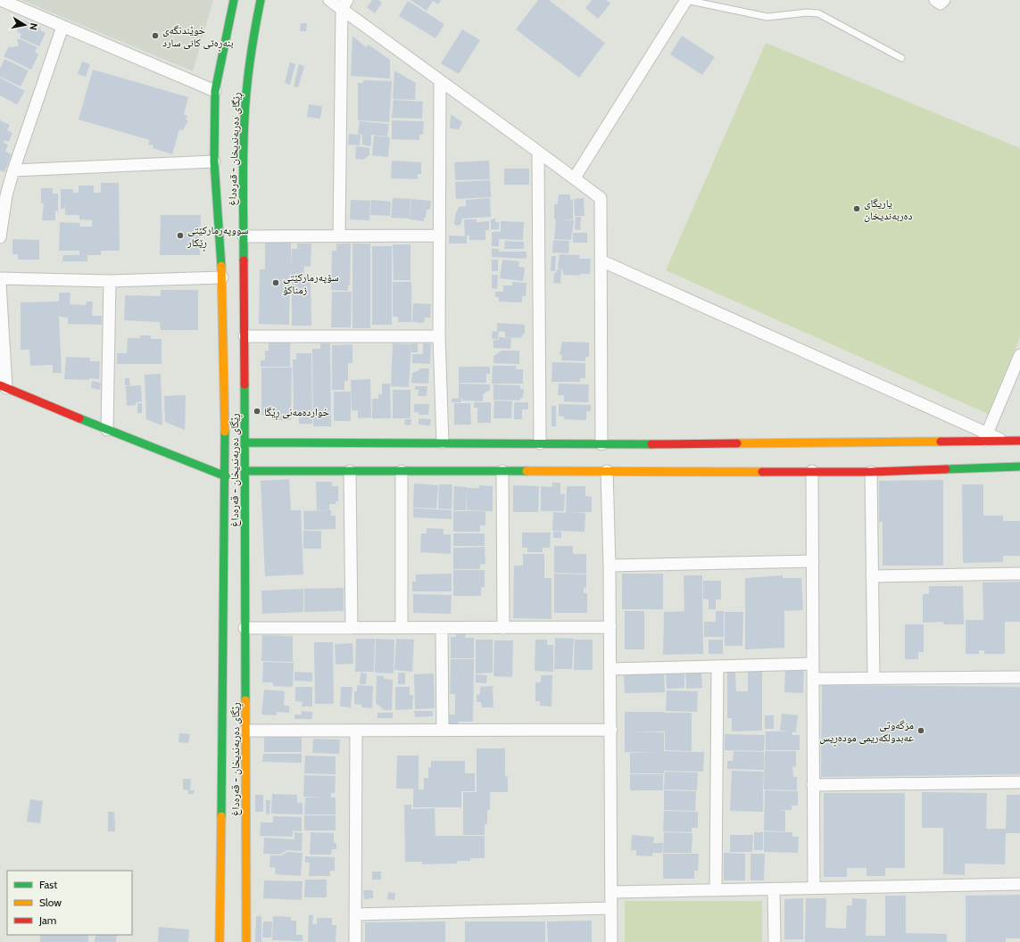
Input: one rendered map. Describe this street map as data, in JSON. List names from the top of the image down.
{
  "streets": {
    "main road": ["ڕێگای دەربەندیخان - قەرەداغ"]
  },
  "places": [
    "خوێندنگەی بنەڕەتی کانی سارد",
    "یاریگاى ده‌ربه‌ندیخان",
    "سووپەرمارکێتی ڕێکار",
    "سۆپەرمارکێتی زمناکۆ",
    "خواردەمەنی ڕێگا",
    "مزگەوتی عەبدولکەریمی مودەڕیس"
  ],
  "legend": ["Fast", "Slow", "Jam"],
  "north": "right"
}
